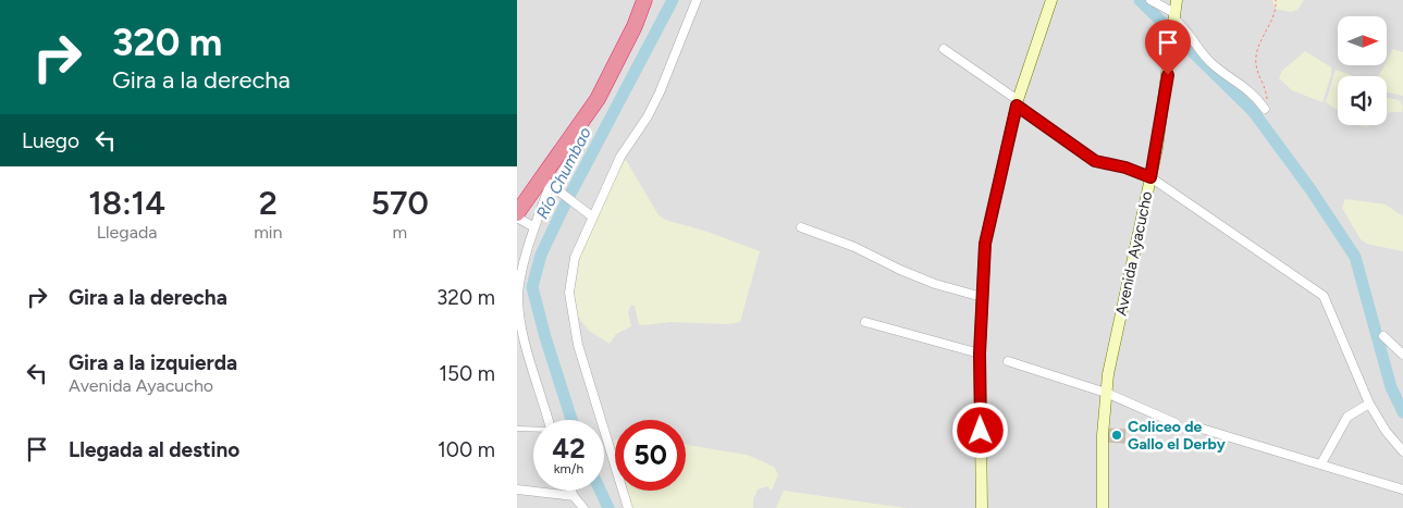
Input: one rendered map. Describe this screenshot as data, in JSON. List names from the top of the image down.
{
  "streets": {
    "main road": ["Avenida Ayacucho"]
  },
  "water": ["Río Chumbao"],
  "places": ["Coliceo de Gallo el Derby"],
  "north": "right",
  "page": {
    "turn": ["320 m", "Gira a la derecha"],
    "then": "Luego",
    "eta": [
      "18:14",
      "Llegada",
      "2",
      "min",
      "570",
      "m"
    ],
    "list": [
      {
        "name": "Gira a la derecha",
        "value": "320 m"
      },
      {
        "name": "Gira a la izquierda",
        "note": "Avenida Ayacucho",
        "value": "150 m"
      },
      {
        "name": "Llegada al destino",
        "value": "100 m"
      }
    ],
    "speed": "42 km/h",
    "limit": "50"
  }
}
